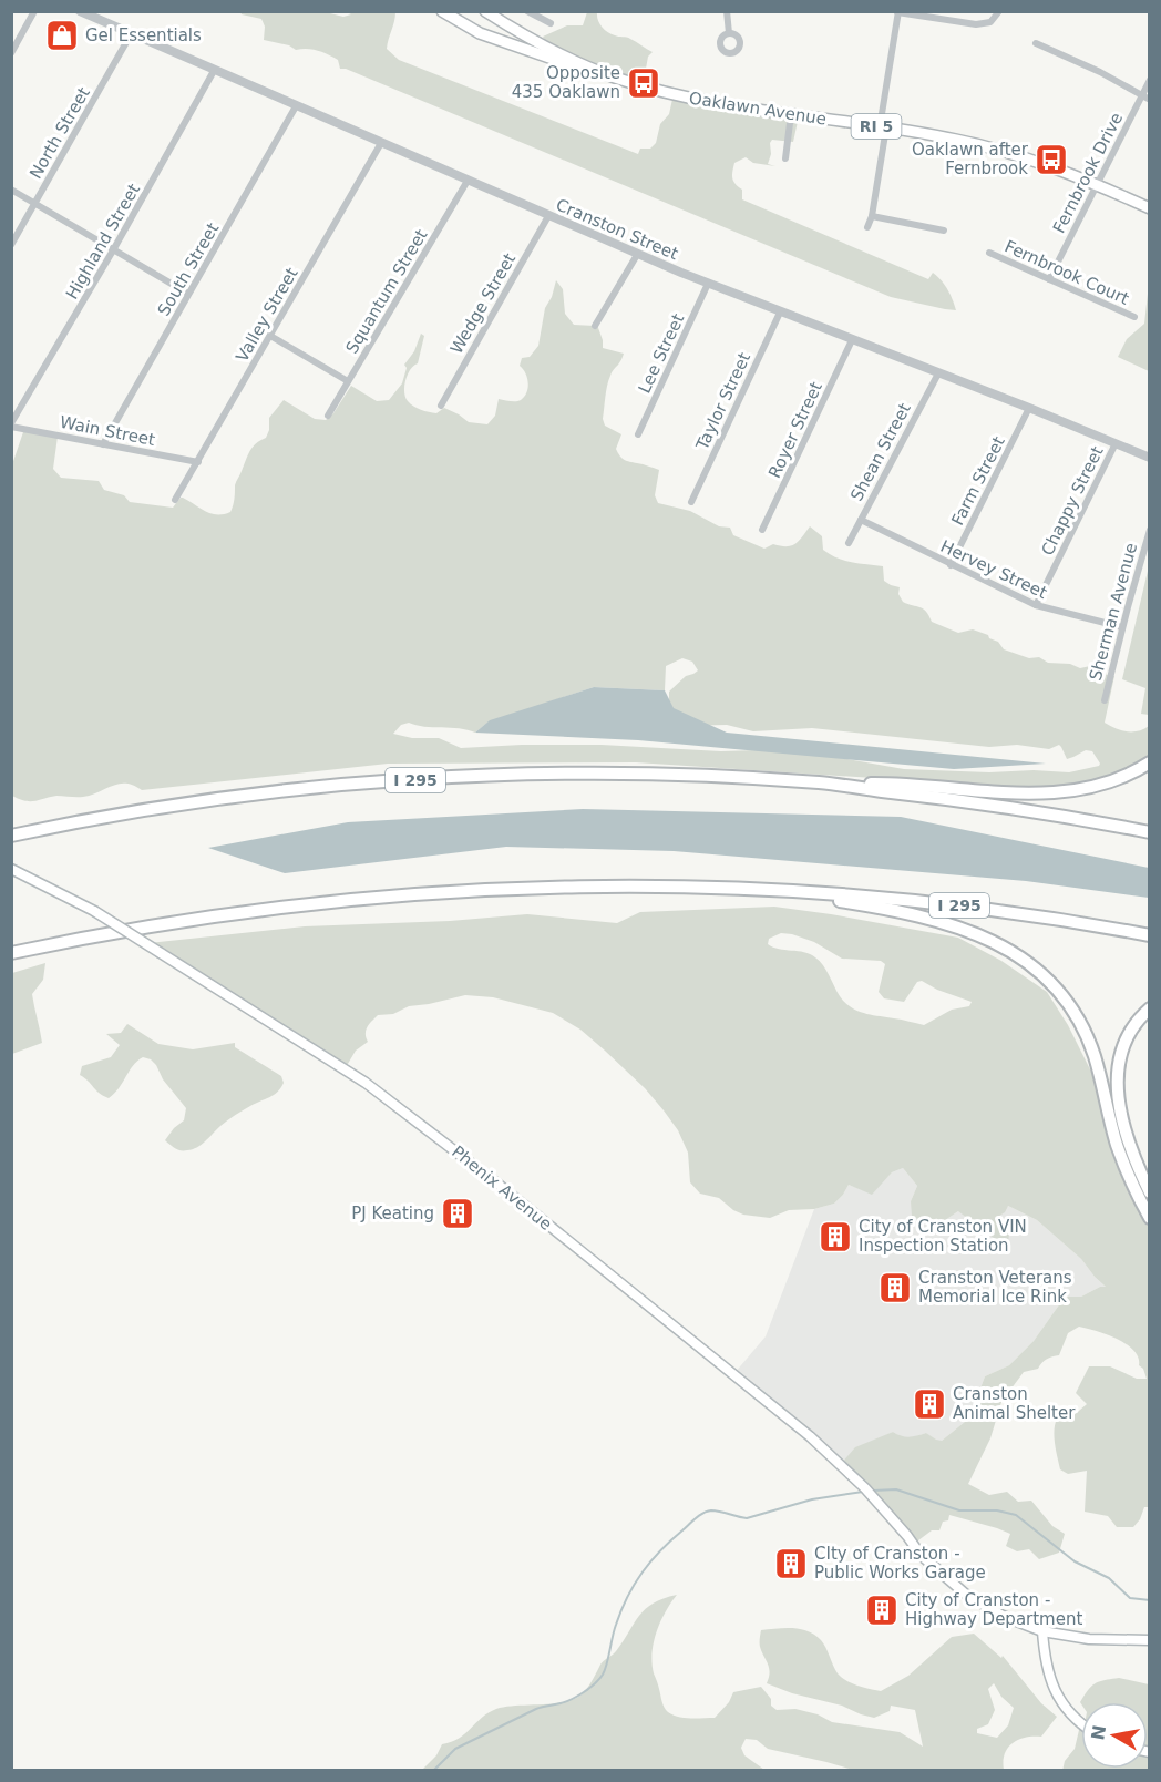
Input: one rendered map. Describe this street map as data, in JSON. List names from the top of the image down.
{
  "streets": {
    "highway": ["I 295"],
    "main road": ["Oaklawn Avenue", "RI 5", "Phenix Avenue"],
    "street": [
      "North Street",
      "Fernbrook Drive",
      "Cranston Street",
      "Highland Street",
      "South Street",
      "Fernbrook Court",
      "Squantum Street",
      "Wedge Street",
      "Valley Street",
      "Lee Street",
      "Taylor Street",
      "Royer Street",
      "Wain Street",
      "Shean Street",
      "Farm Street",
      "Chappy Street",
      "Hervey Street",
      "Sherman Avenue"
    ]
  },
  "crossings": [
    ["Oaklawn Avenue", "Fernbrook Drive"],
    ["North Street", "Cranston Street"],
    ["Fernbrook Drive", "Fernbrook Court"],
    ["Cranston Street", "Highland Street"],
    ["Cranston Street", "South Street"],
    ["Cranston Street", "Squantum Street"],
    ["Cranston Street", "Wedge Street"],
    ["Cranston Street", "Valley Street"],
    ["Cranston Street", "Lee Street"],
    ["Cranston Street", "Taylor Street"],
    ["Cranston Street", "Royer Street"],
    ["Cranston Street", "Shean Street"],
    ["Cranston Street", "Farm Street"],
    ["Cranston Street", "Chappy Street"],
    ["Highland Street", "Wain Street"],
    ["South Street", "Wain Street"],
    ["Valley Street", "Wain Street"],
    ["Shean Street", "Hervey Street"],
    ["Farm Street", "Hervey Street"],
    ["Chappy Street", "Hervey Street"],
    ["Hervey Street", "Sherman Avenue"]
  ],
  "places": {
    "shop": ["Gel Essentials"],
    "bus stop": ["Opposite 435 Oaklawn", "Oaklawn after Fernbrook"],
    "building": [
      "PJ Keating",
      "City of Cranston VIN Inspection Station",
      "Cranston Veterans Memorial Ice Rink",
      "Cranston Animal Shelter",
      "CIty of Cranston - Public Works Garage",
      "City of Cranston - Highway Department"
    ]
  },
  "north": "left"
}
